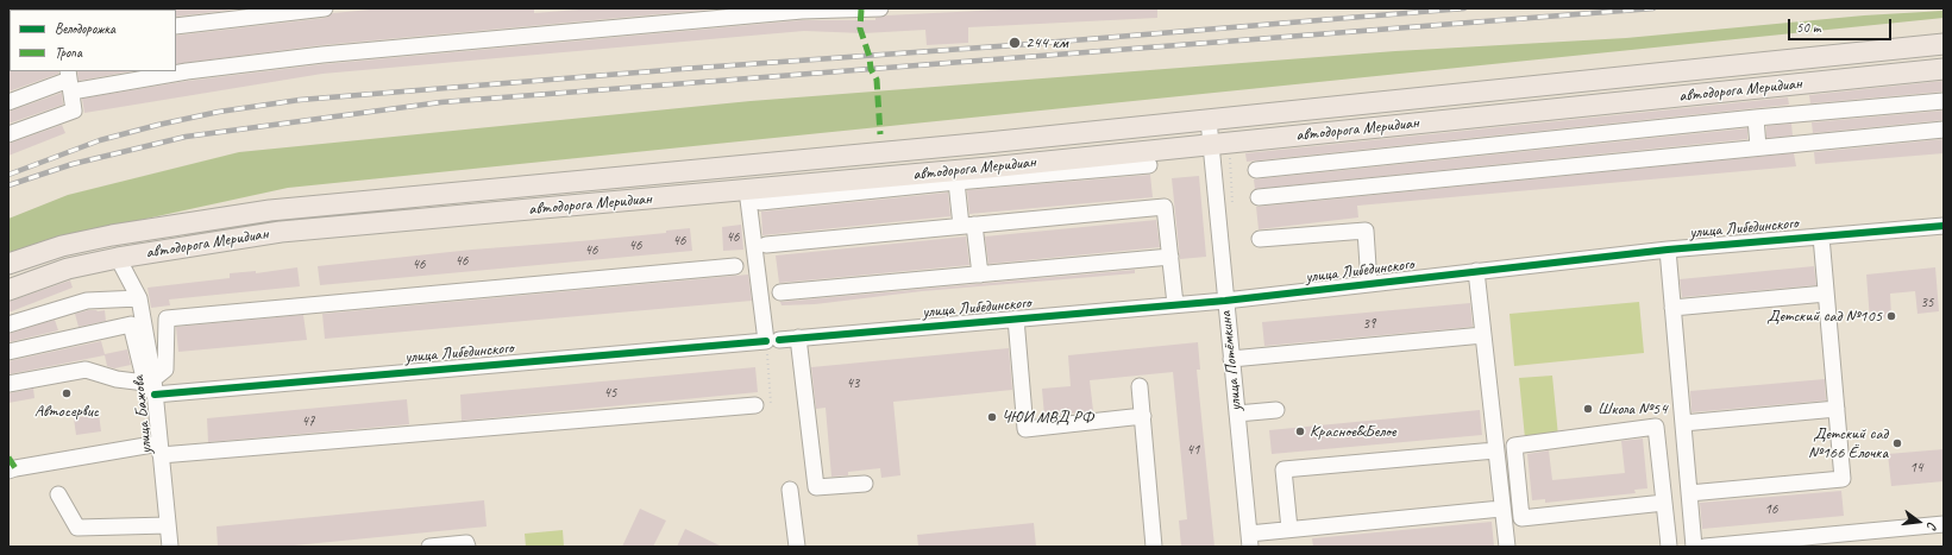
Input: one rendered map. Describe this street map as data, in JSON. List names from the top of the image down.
{
  "streets": {
    "main road": ["автодорога Меридиан"],
    "street": ["улица Либединского", "улица Потёмкина", "улица Бажова"]
  },
  "crossings": [
    ["автодорога Меридиан", "улица Потёмкина"],
    ["автодорога Меридиан", "улица Бажова"],
    ["улица Либединского", "улица Потёмкина"],
    ["улица Либединского", "улица Бажова"]
  ],
  "places": [
    "244 км",
    "Детский сад №105",
    "Автосервис",
    "Школа №54",
    "ЧЮИ МВД РФ",
    "Красное&Белое",
    "Детский сад №166 Ёлочка"
  ],
  "house_numbers": [
    "46",
    "46",
    "46",
    "46",
    "46",
    "46",
    "35",
    "39",
    "43",
    "45",
    "47",
    "41",
    "14",
    "16"
  ],
  "legend": ["Велодорожка", "Тропа"],
  "scale_bar": "50 m",
  "north": "right"
}
